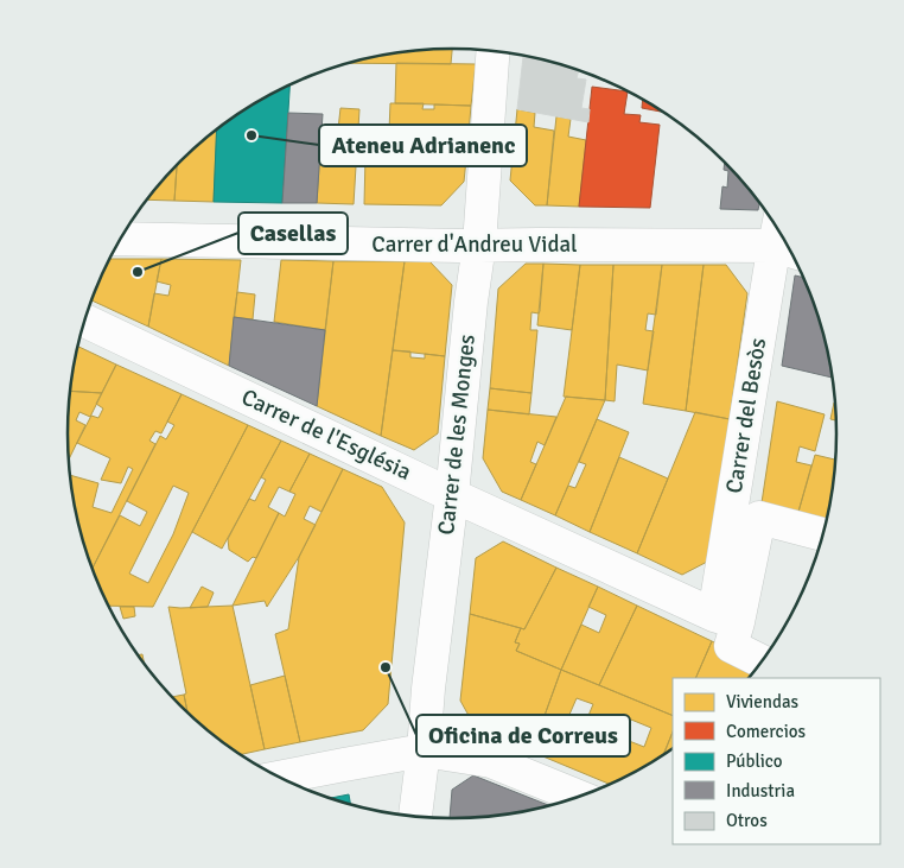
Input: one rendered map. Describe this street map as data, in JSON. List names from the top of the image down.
{
  "streets": {
    "street": [
      "Carrer d'Andreu Vidal",
      "Carrer del Besòs",
      "Carrer de l'Església",
      "Carrer de les Monges"
    ]
  },
  "crossings": [
    ["Carrer d'Andreu Vidal", "Carrer del Besòs"],
    ["Carrer d'Andreu Vidal", "Carrer de les Monges"],
    ["Carrer del Besòs", "Carrer de l'Església"],
    ["Carrer de l'Església", "Carrer de les Monges"]
  ],
  "places": ["Ateneu Adrianenc", "Casellas", "Oficina de Correus"],
  "legend": [
    "Viviendas",
    "Comercios",
    "Público",
    "Industria",
    "Otros"
  ]
}
